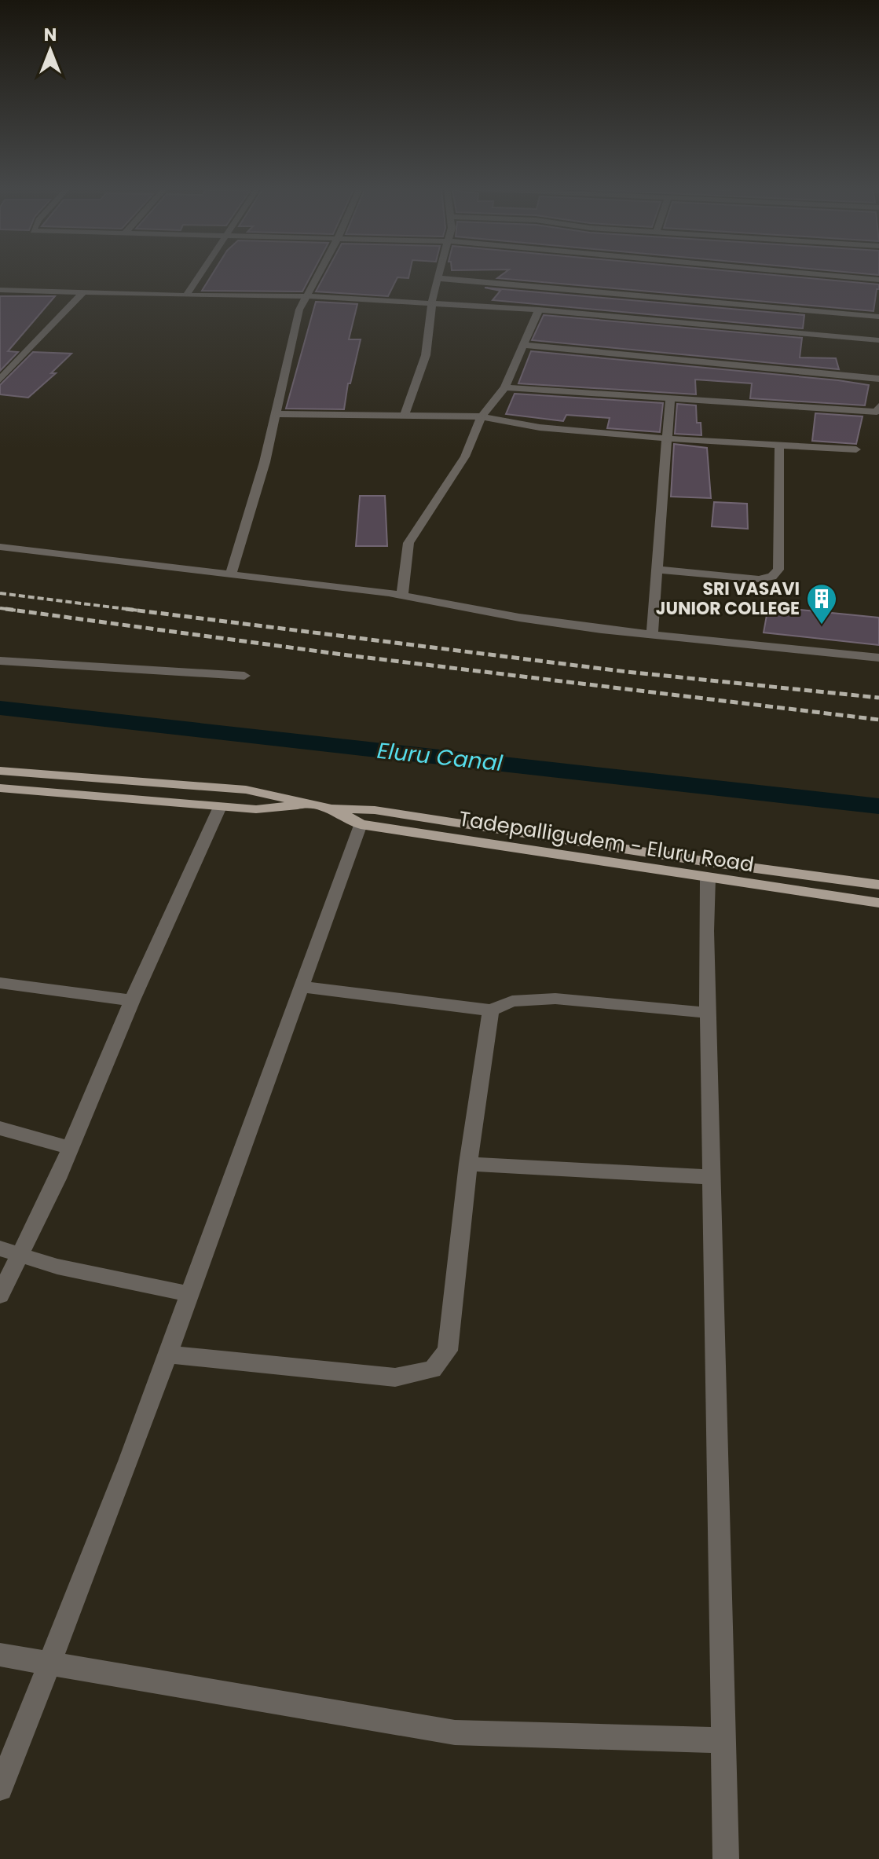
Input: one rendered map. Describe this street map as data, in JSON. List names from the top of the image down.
{
  "streets": {
    "main road": ["Tadepalligudem - Eluru Road"]
  },
  "water": ["Eluru Canal"],
  "places": {
    "building": ["SRI VASAVI JUNIOR COLLEGE"]
  },
  "north": "top"
}
